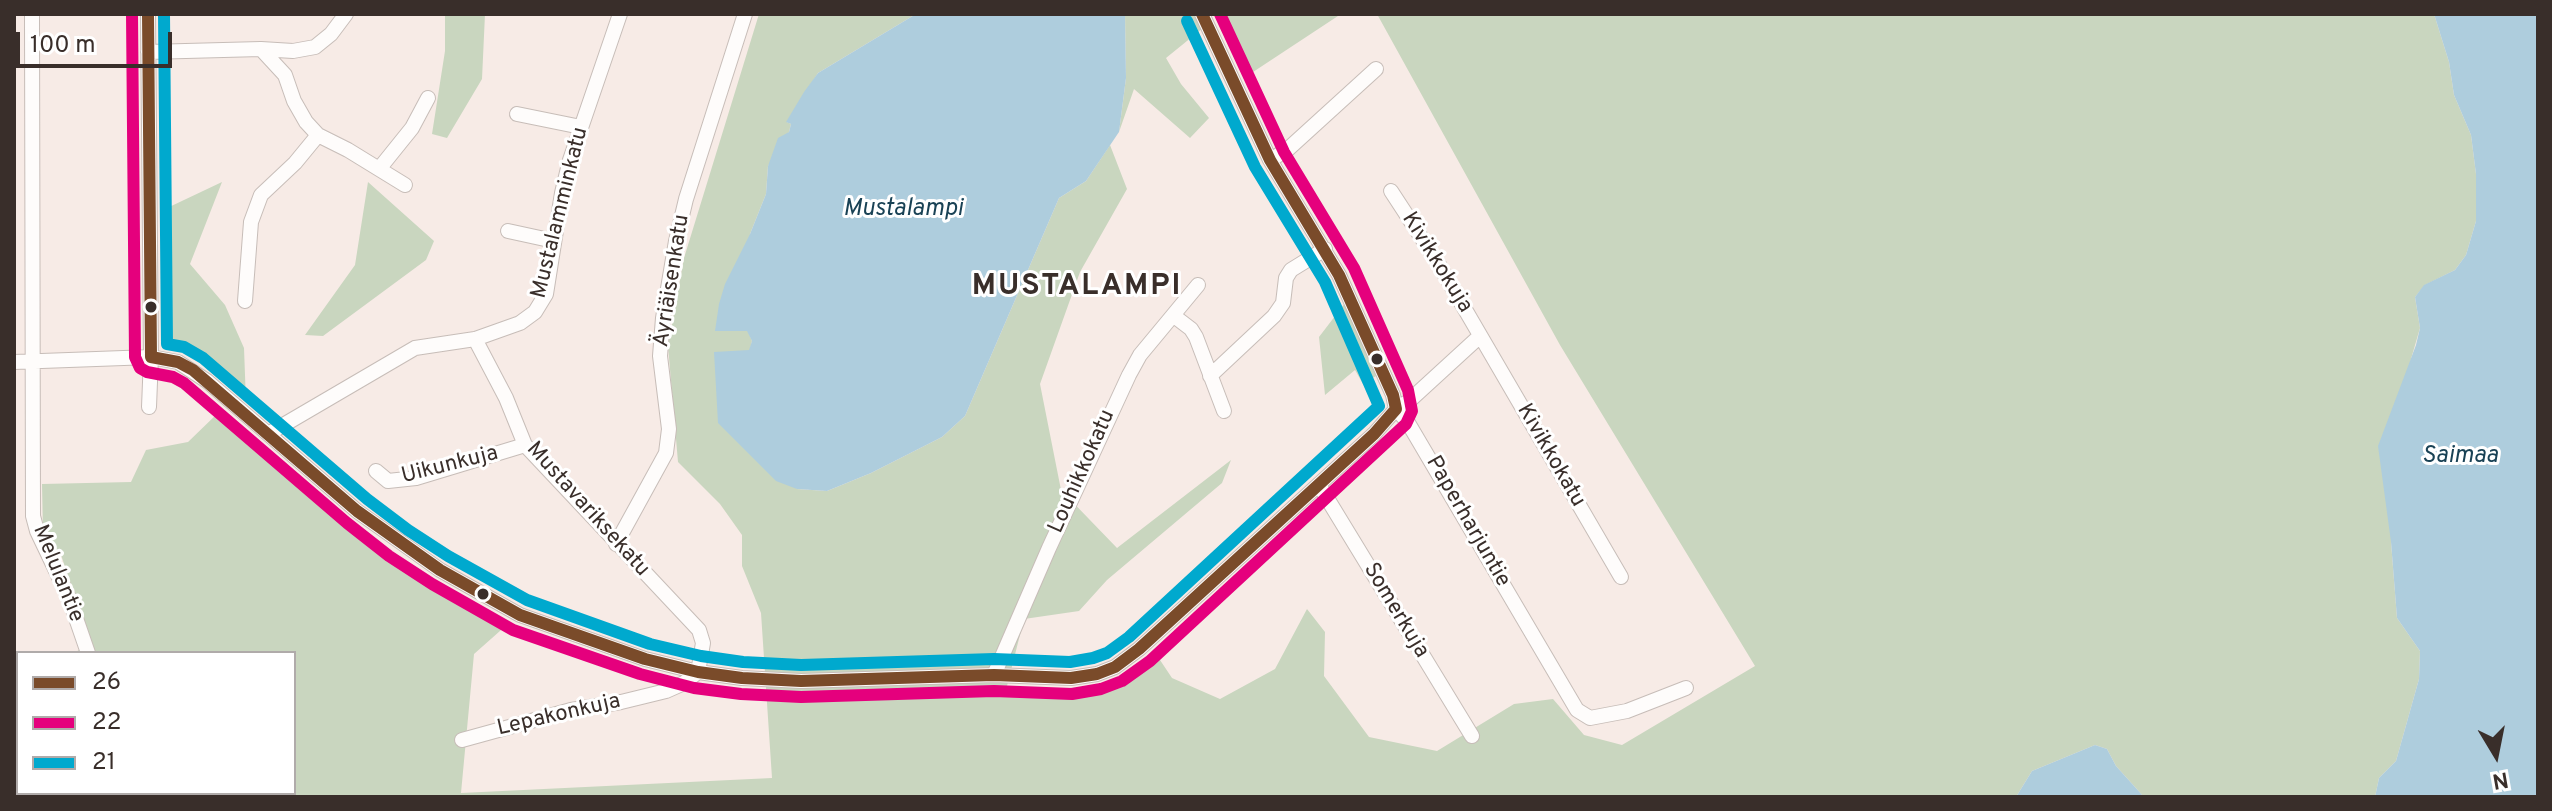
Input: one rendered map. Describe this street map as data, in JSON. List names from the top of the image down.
{
  "streets": {
    "street": [
      "Mustalamminkatu",
      "Kivikkokuja",
      "Äyriäisenkatu",
      "Kivikkokatu",
      "Uikunkuja",
      "Louhikkokatu",
      "Mustavariksekatu",
      "Paperharjuntie",
      "Melulantie",
      "Somerkuja",
      "Lepakonkuja"
    ]
  },
  "crossings": [
    ["Mustalamminkatu", "Mustavariksekatu"],
    ["Kivikkokuja", "Kivikkokatu"],
    ["Äyriäisenkatu", "Mustavariksekatu"],
    ["Uikunkuja", "Mustavariksekatu"],
    ["Mustavariksekatu", "Lepakonkuja"]
  ],
  "districts": ["MUSTALAMPI"],
  "water": ["Mustalampi", "Saimaa"],
  "lines": ["transit line 26", "transit line 22", "transit line 21"],
  "legend": ["26", "22", "21"],
  "scale_bar": "100 m",
  "north": "bottom"
}
